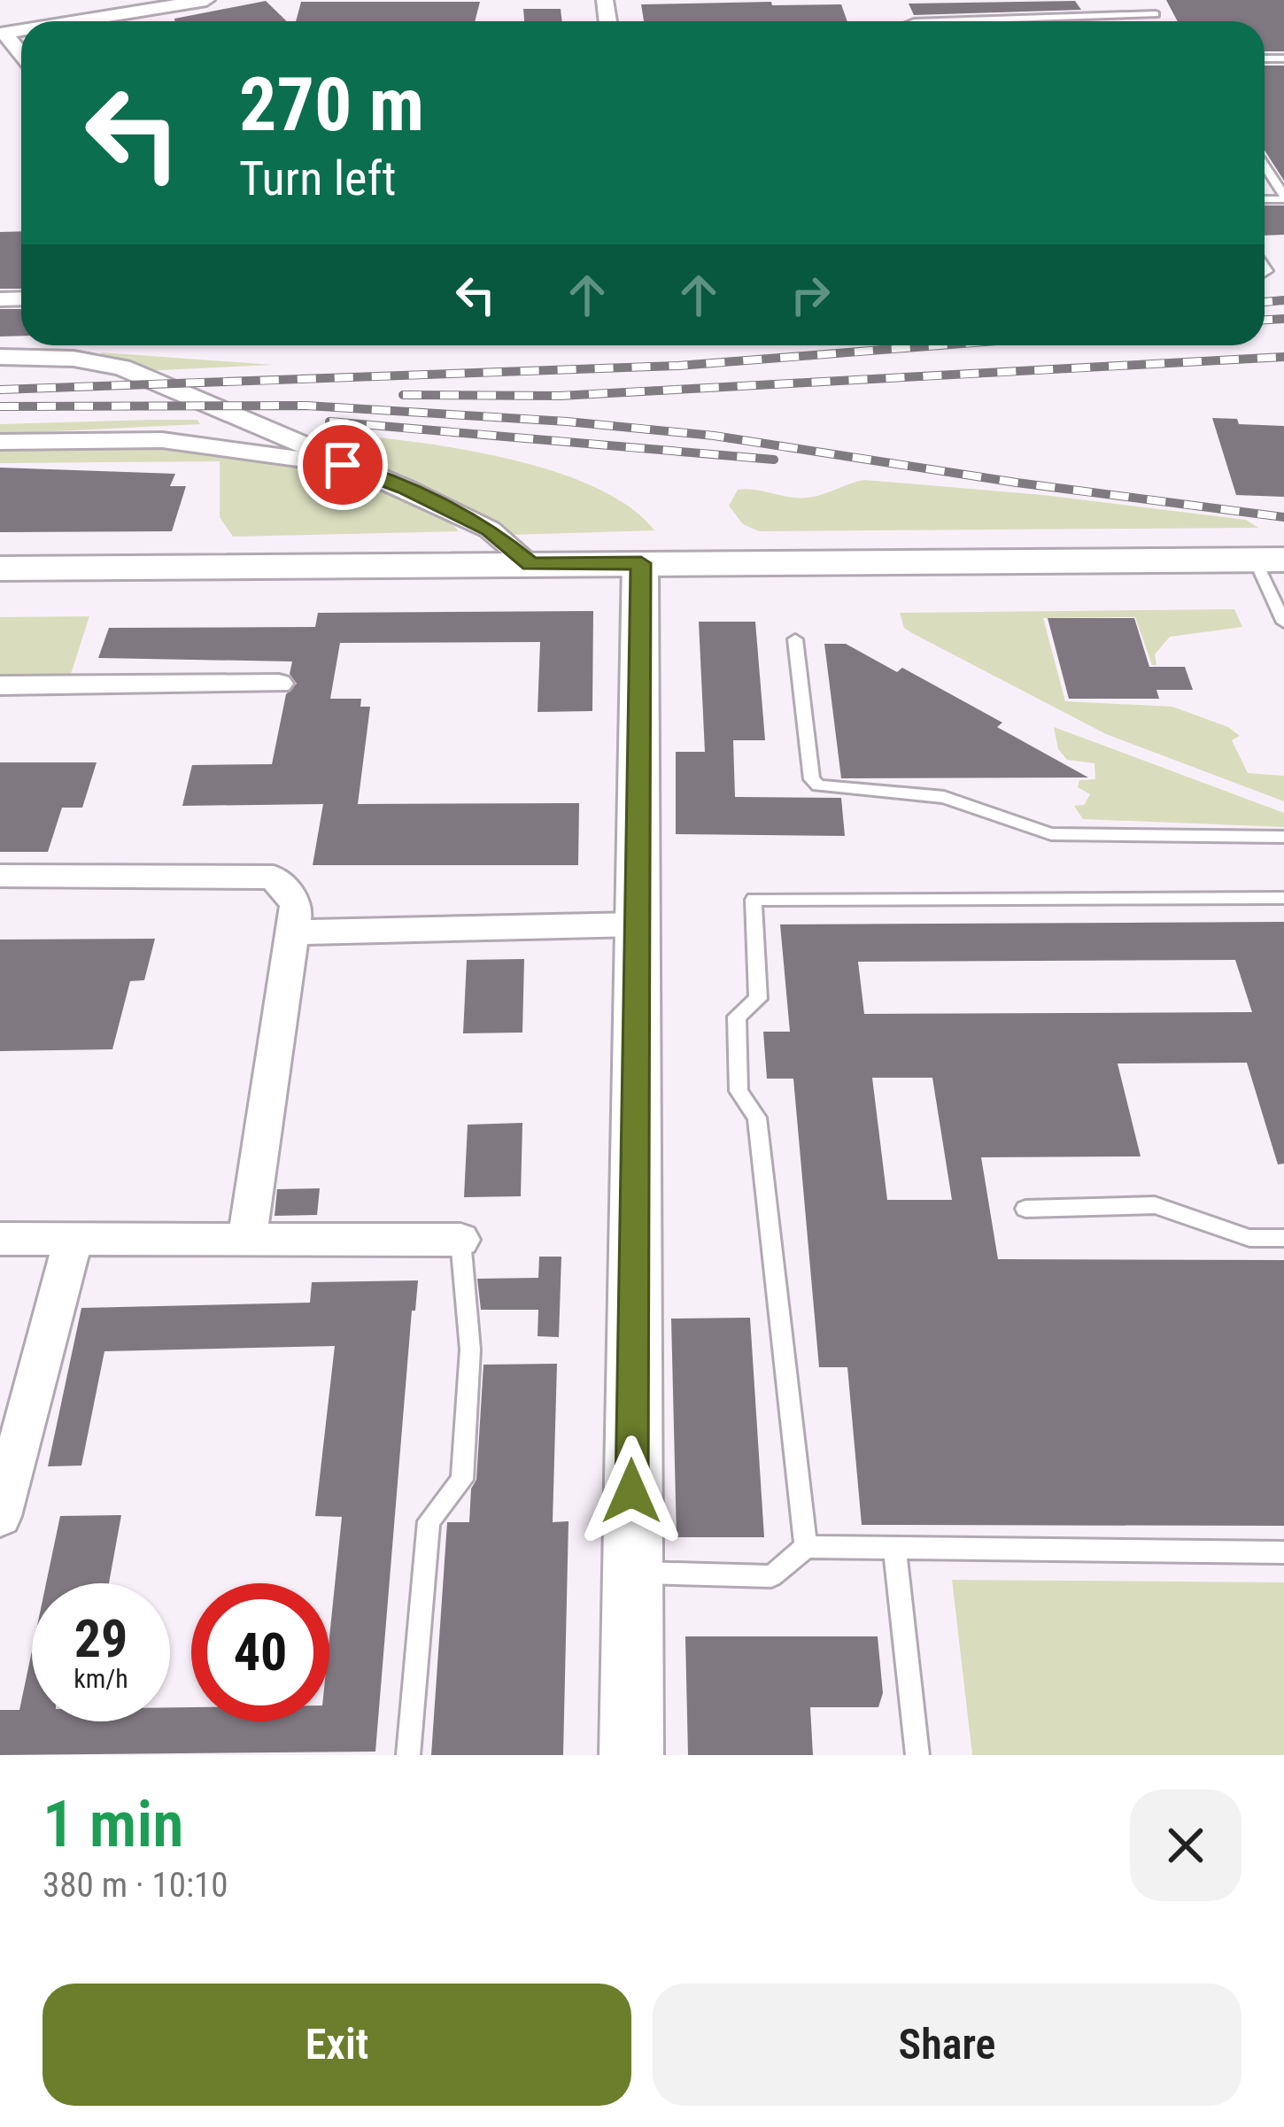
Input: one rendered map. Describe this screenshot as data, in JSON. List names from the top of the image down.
{
  "page": {
    "turn": ["270 m", "Turn left"],
    "speed": "29 km/h",
    "limit": "40",
    "heading": ["1 min", "380 m · 10:10"],
    "buttons": ["Exit", "Share"]
  }
}
